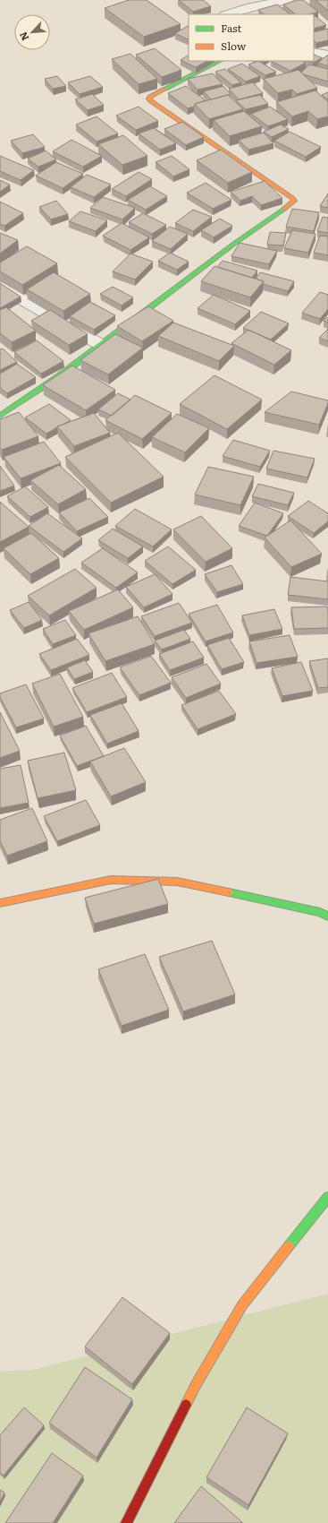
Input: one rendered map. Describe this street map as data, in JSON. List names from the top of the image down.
{
  "legend": ["Fast", "Slow"],
  "north": "bottom left"
}
